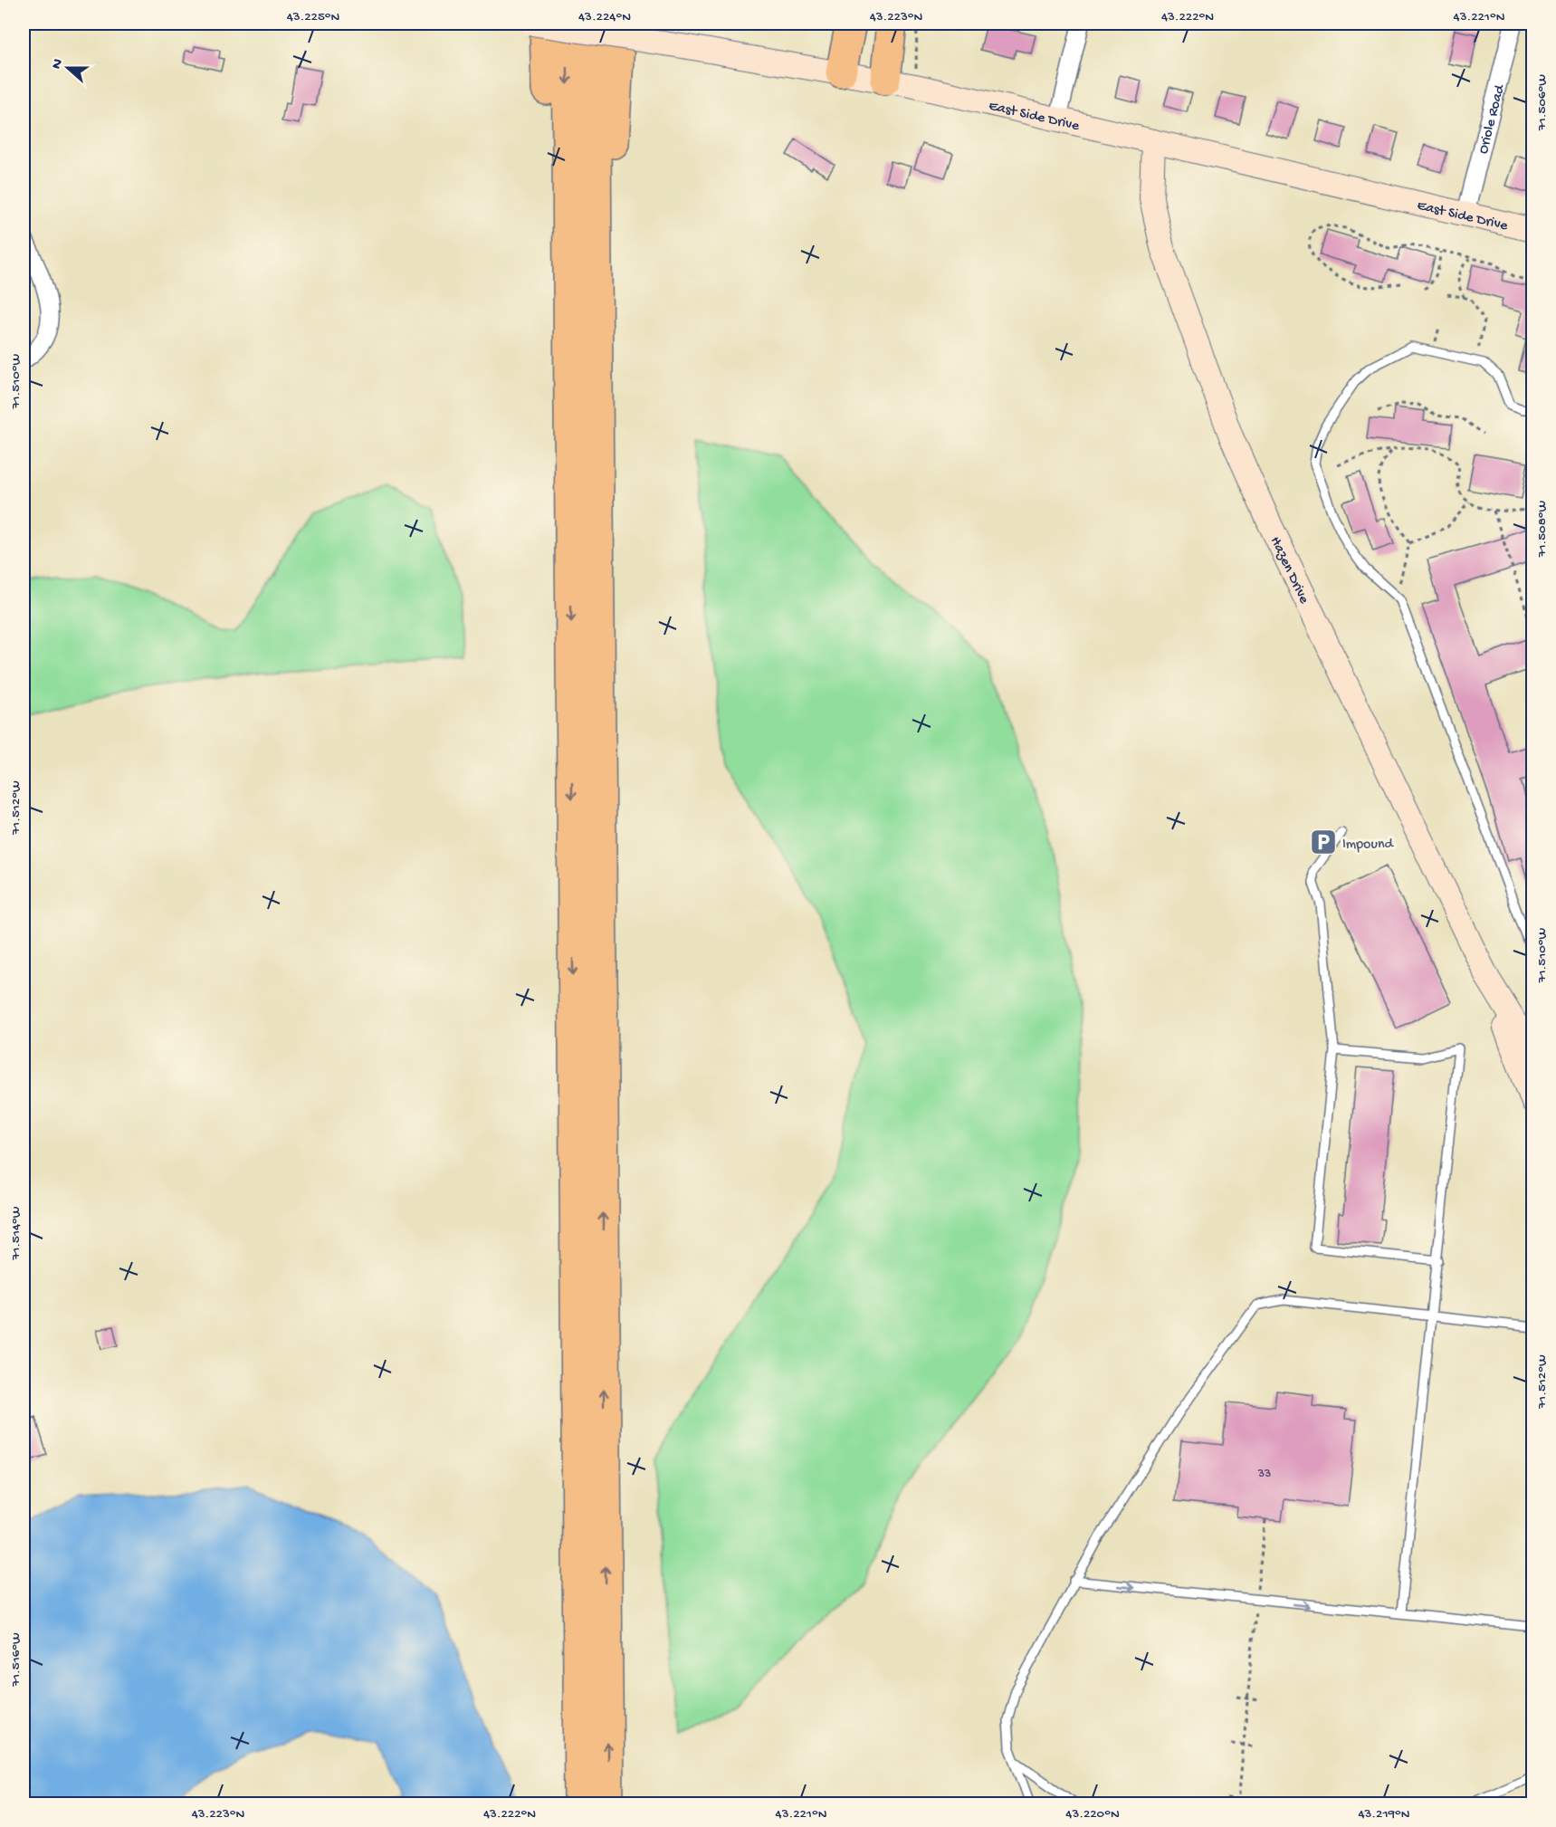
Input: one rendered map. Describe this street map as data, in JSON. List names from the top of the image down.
{
  "streets": {
    "street": ["East Side Drive", "Oriole Road", "Hazen Drive"]
  },
  "crossings": [
    ["East Side Drive", "Oriole Road"],
    ["East Side Drive", "Hazen Drive"]
  ],
  "places": {
    "parking": ["Impound"]
  },
  "house_numbers": ["33"],
  "north": "left",
  "coordinates": [
    "43.225°N",
    "43.224°N",
    "43.223°N",
    "43.222°N",
    "43.221°N",
    "71.506°W",
    "71.510°W",
    "71.508°W",
    "71.512°W",
    "71.514°W",
    "71.516°W",
    "43.220°N",
    "43.219°N"
  ]
}
